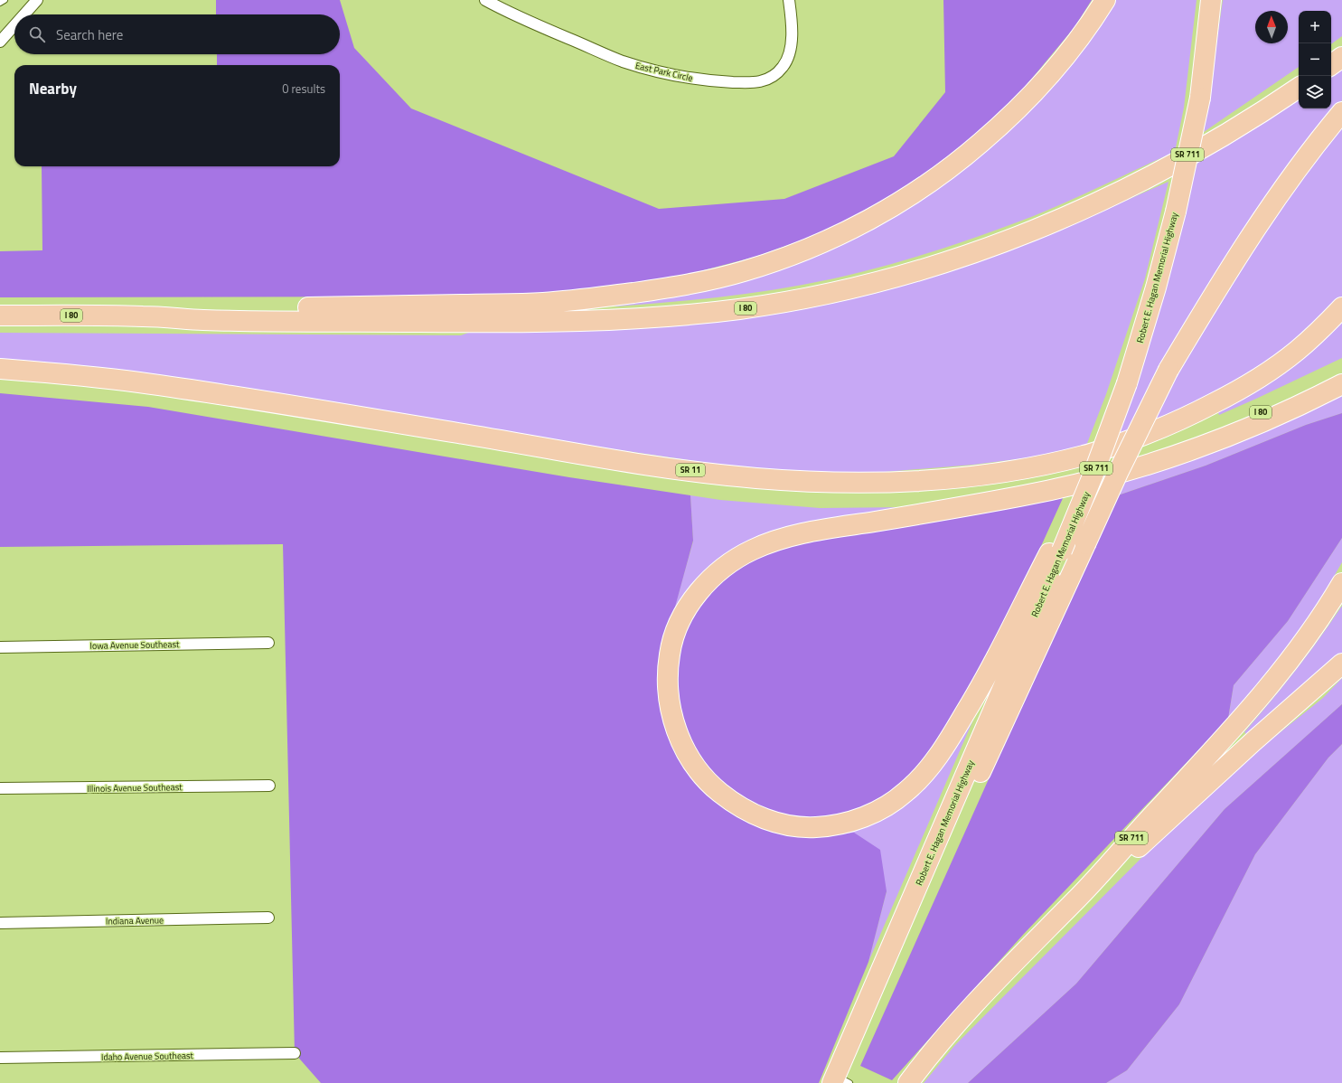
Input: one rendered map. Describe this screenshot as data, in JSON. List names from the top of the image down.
{
  "streets": {
    "highway": [
      "SR 711",
      "Robert E. Hagan Memorial Highway",
      "I 80",
      "SR 11"
    ],
    "street": [
      "East Park Circle",
      "Iowa Avenue Southeast",
      "Illinois Avenue Southeast",
      "Indiana Avenue",
      "Idaho Avenue Southeast"
    ]
  },
  "north": "top",
  "page": {
    "map_buttons": ["+", "−"],
    "search": "Search here",
    "heading": ["Nearby", "0 results"]
  }
}
